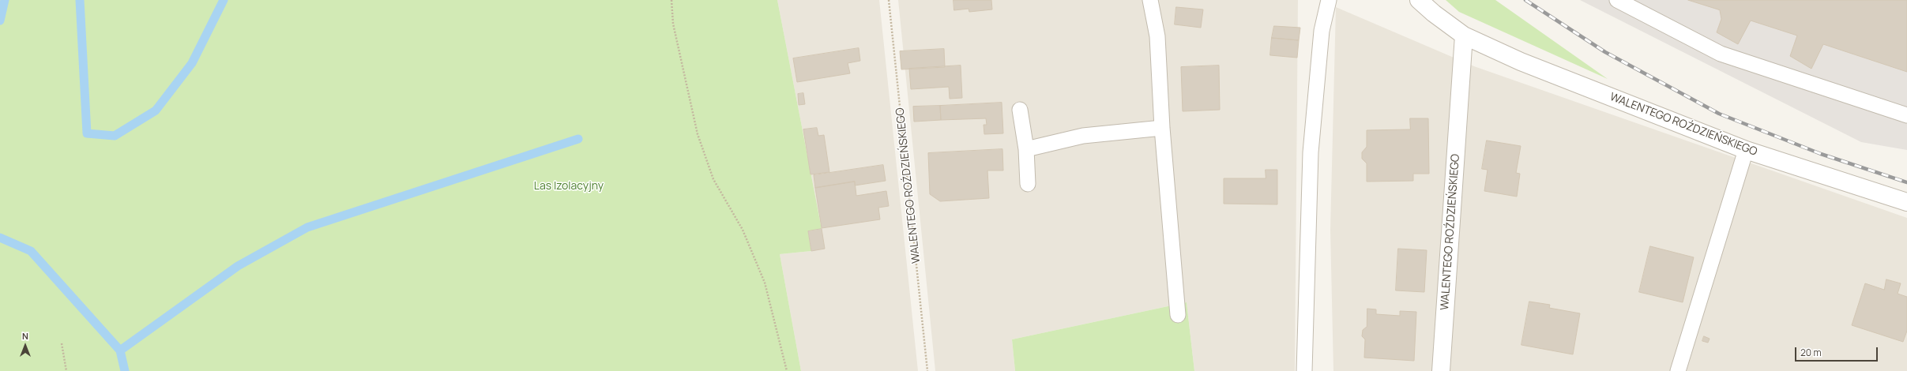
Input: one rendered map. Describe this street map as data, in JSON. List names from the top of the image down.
{
  "streets": {
    "street": ["WALENTEGO ROŹDZIEŃSKIEGO"]
  },
  "parks": ["Las Izolacyjny"],
  "scale_bar": "20 m",
  "north": "top"
}
